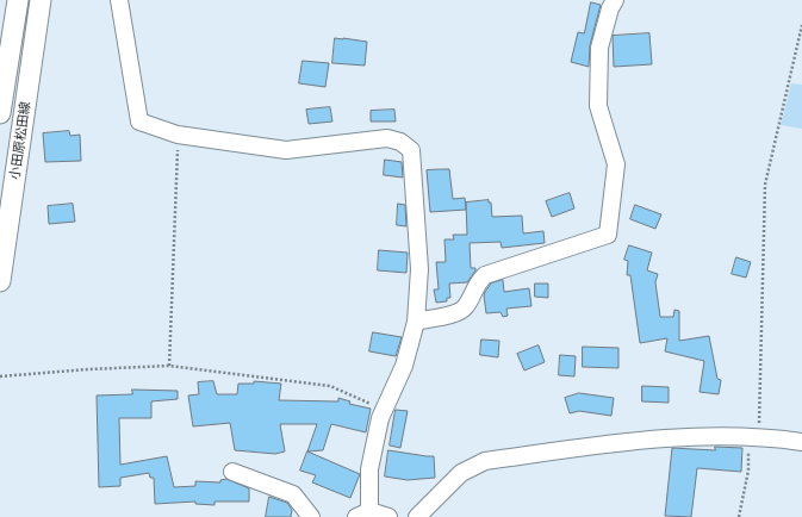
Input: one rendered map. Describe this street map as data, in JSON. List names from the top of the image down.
{
  "streets": {
    "main road": ["小田原松田線"]
  }
}
